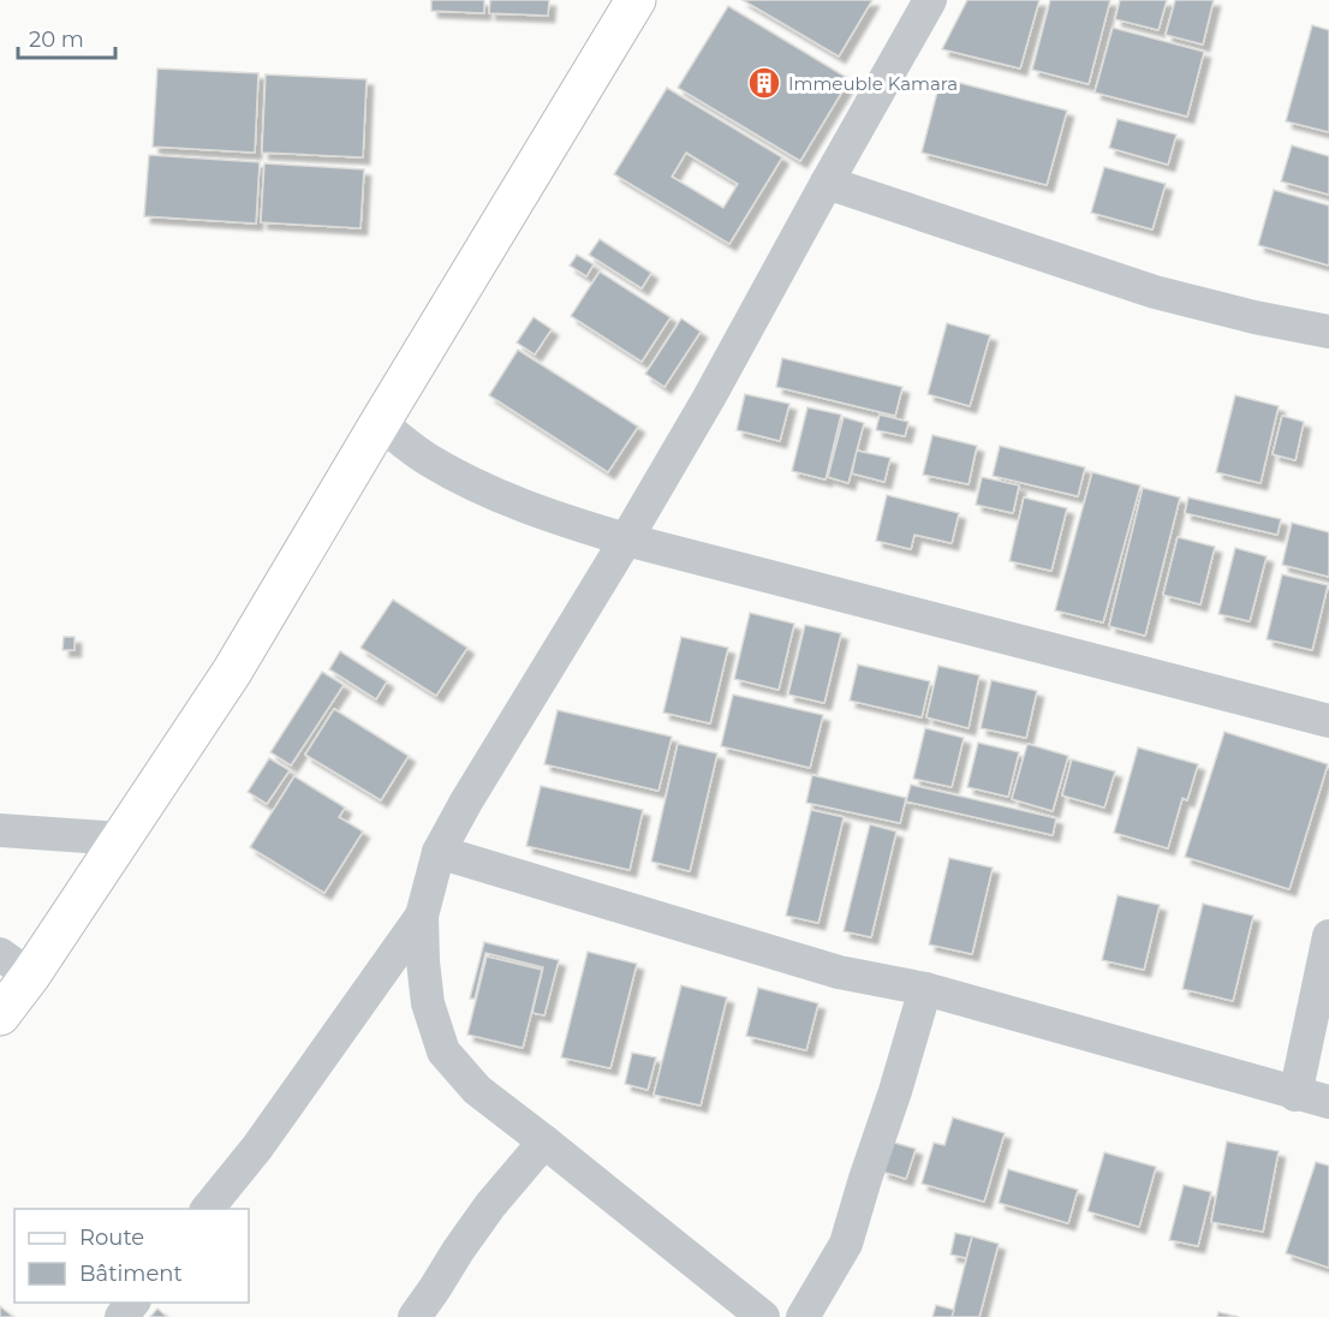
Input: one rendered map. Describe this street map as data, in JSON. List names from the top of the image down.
{
  "places": {
    "building": ["Immeuble Kamara"]
  },
  "legend": ["Route", "Bâtiment"],
  "scale_bar": "20 m"
}
